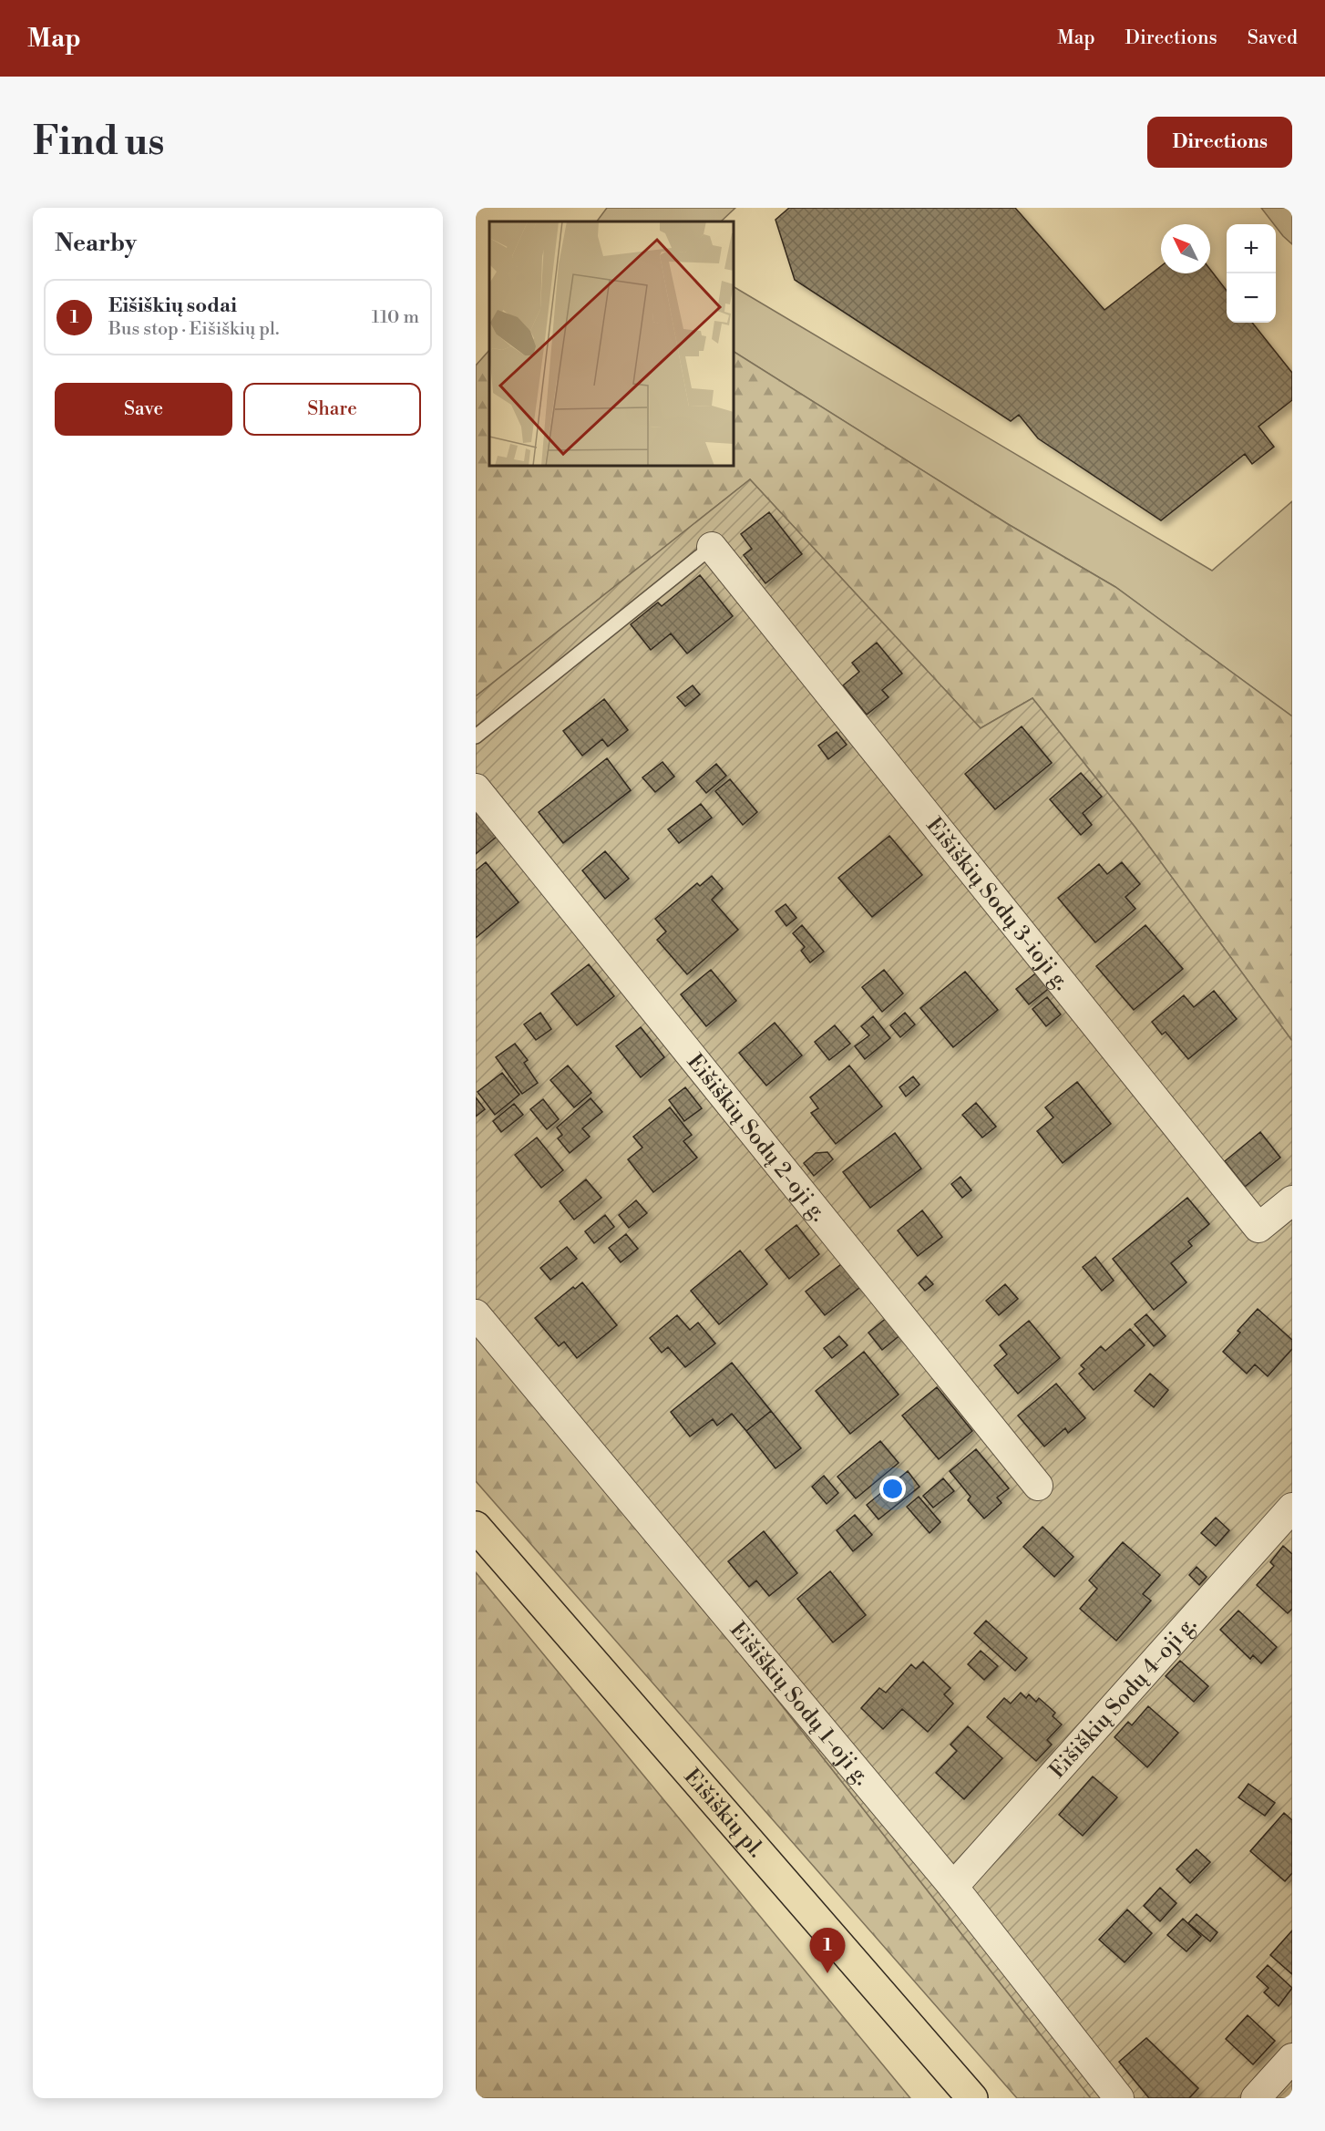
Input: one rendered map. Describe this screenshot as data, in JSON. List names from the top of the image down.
{
  "streets": {
    "main road": ["Eišiškių pl."],
    "street": [
      "Eišiškių Sodų 3-ioji g.",
      "Eišiškių Sodų 2-oji g.",
      "Eišiškių Sodų 4-oji g.",
      "Eišiškių Sodų 1-oji g."
    ]
  },
  "crossings": [
    ["Eišiškių Sodų 4-oji g.", "Eišiškių Sodų 1-oji g."]
  ],
  "north": "top left",
  "page": {
    "header": "Map",
    "nav": ["Map", "Directions", "Saved"],
    "buttons": [
      "Directions",
      ["Save", "Share"]
    ],
    "title": "Find us",
    "heading": "Nearby",
    "map_buttons": ["+", "−"],
    "list": [
      {
        "mark": "1",
        "name": "Eišiškių sodai",
        "note": "Bus stop · Eišiškių pl.",
        "value": "110 m"
      }
    ],
    "pins": "1"
  }
}
